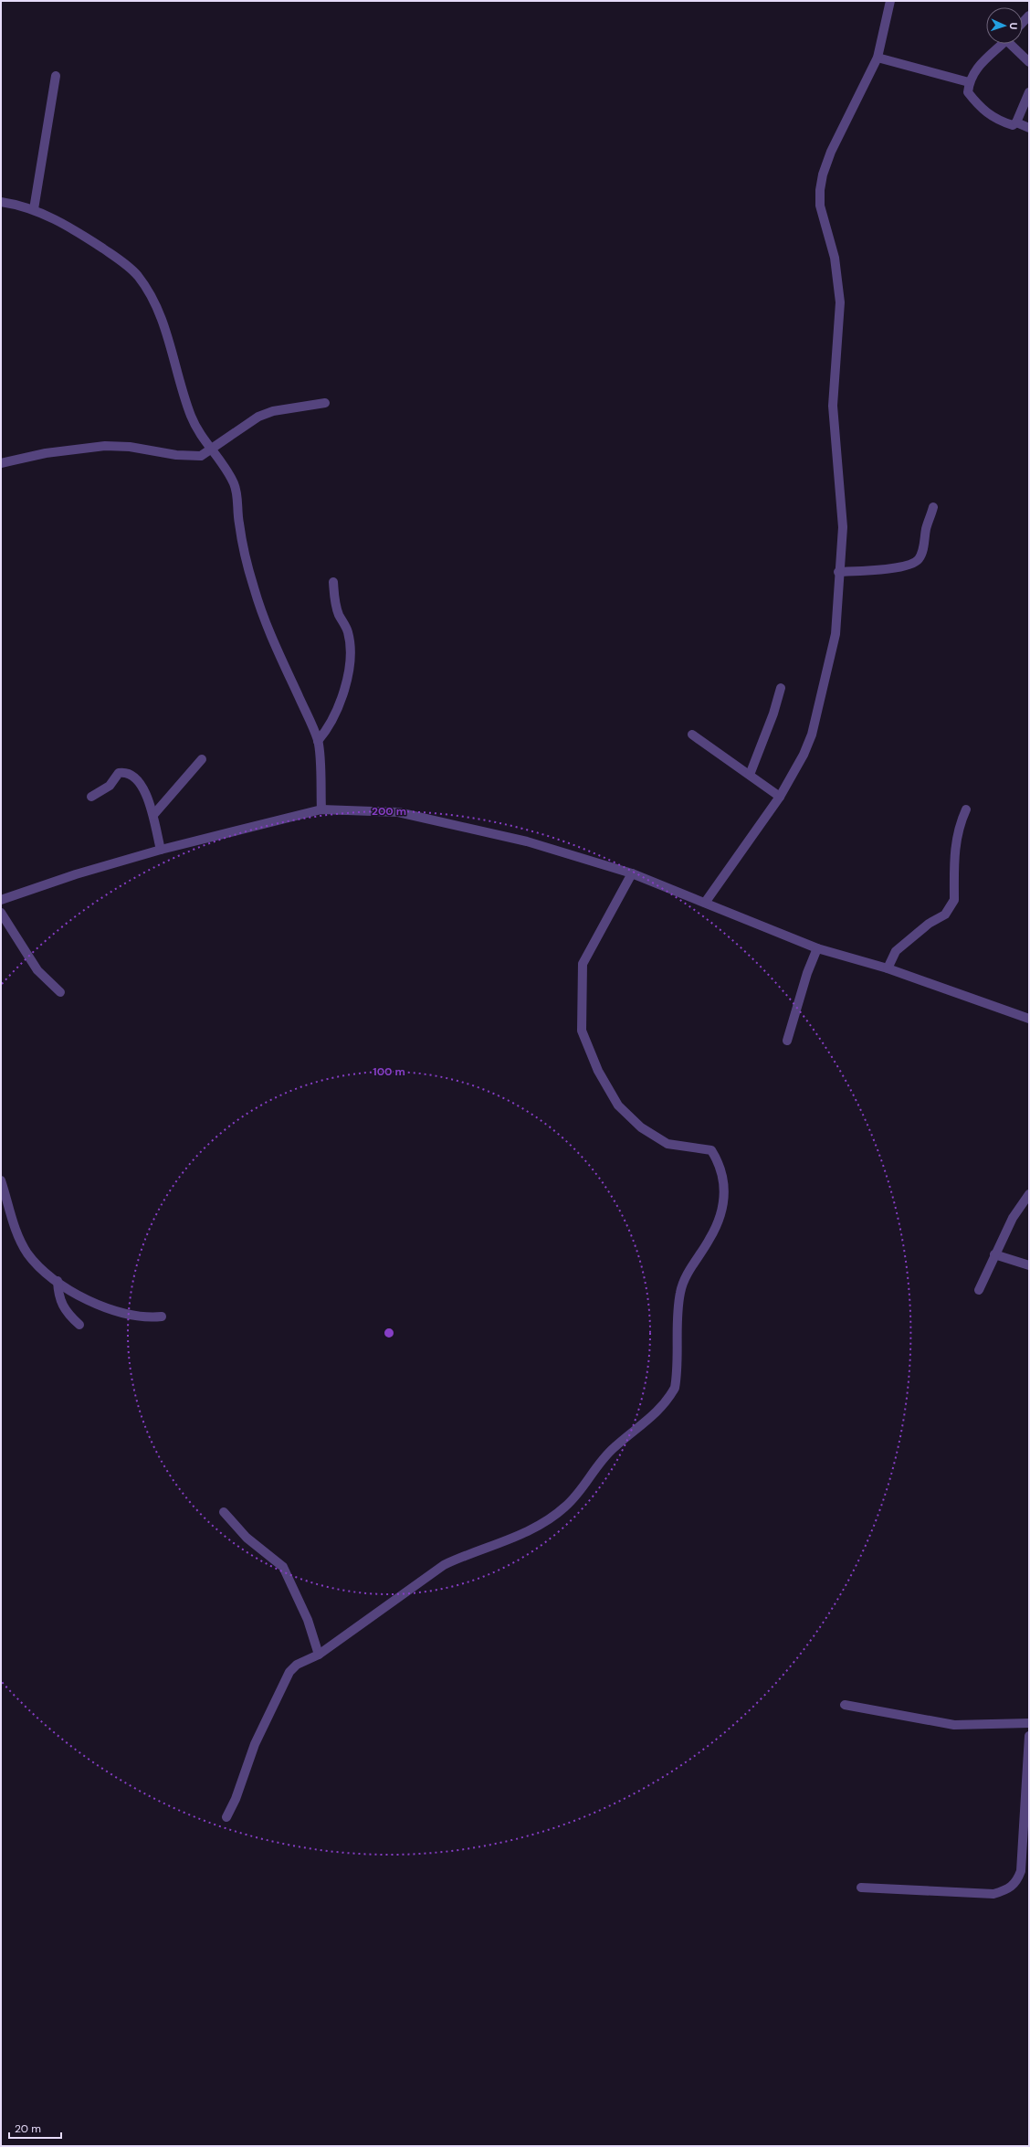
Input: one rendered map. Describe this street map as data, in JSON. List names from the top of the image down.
{
  "scale_bar": "20 m",
  "north": "right",
  "rings": ["200 m", "100 m"]
}
